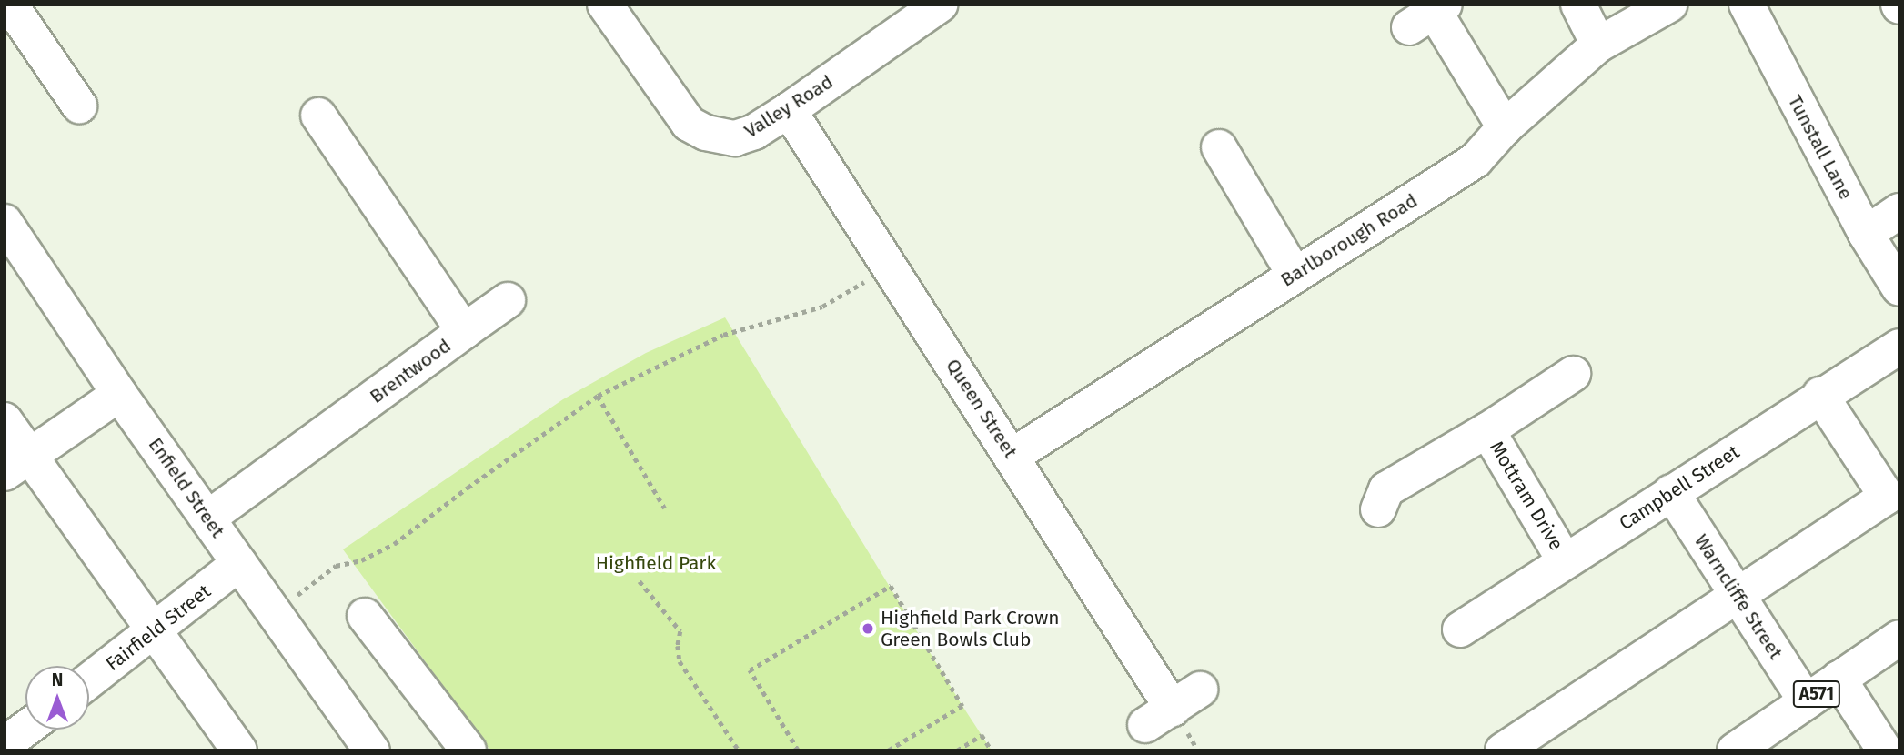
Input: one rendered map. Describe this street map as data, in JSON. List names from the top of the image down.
{
  "streets": {
    "street": [
      "Valley Road",
      "Tunstall Lane",
      "Barlborough Road",
      "Brentwood",
      "Queen Street",
      "Enfield Street",
      "Campbell Street",
      "Mottram Drive",
      "Warncliffe Street",
      "Fairfield Street",
      "A571"
    ]
  },
  "crossings": [
    ["Valley Road", "Queen Street"],
    ["Barlborough Road", "Queen Street"],
    ["Brentwood", "Enfield Street"],
    ["Enfield Street", "Fairfield Street"],
    ["Campbell Street", "Mottram Drive"],
    ["Campbell Street", "Warncliffe Street"],
    ["Warncliffe Street", "A571"]
  ],
  "parks": ["Highfield Park"],
  "places": ["Highfield Park Crown Green Bowls Club"],
  "north": "top"
}
